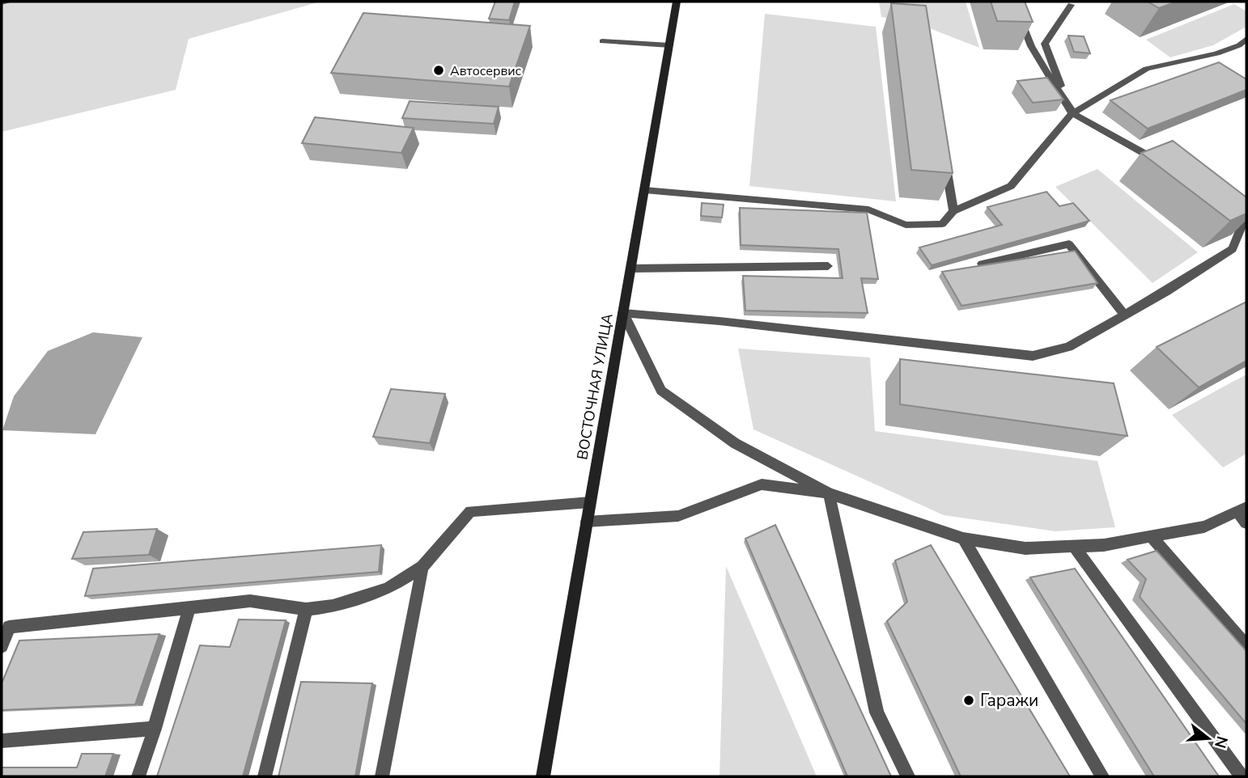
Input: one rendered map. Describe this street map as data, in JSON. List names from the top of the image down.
{
  "streets": {
    "main road": ["ВОСТОЧНАЯ УЛИЦА"]
  },
  "places": ["Автосервис", "Гаражи"],
  "north": "right"
}
